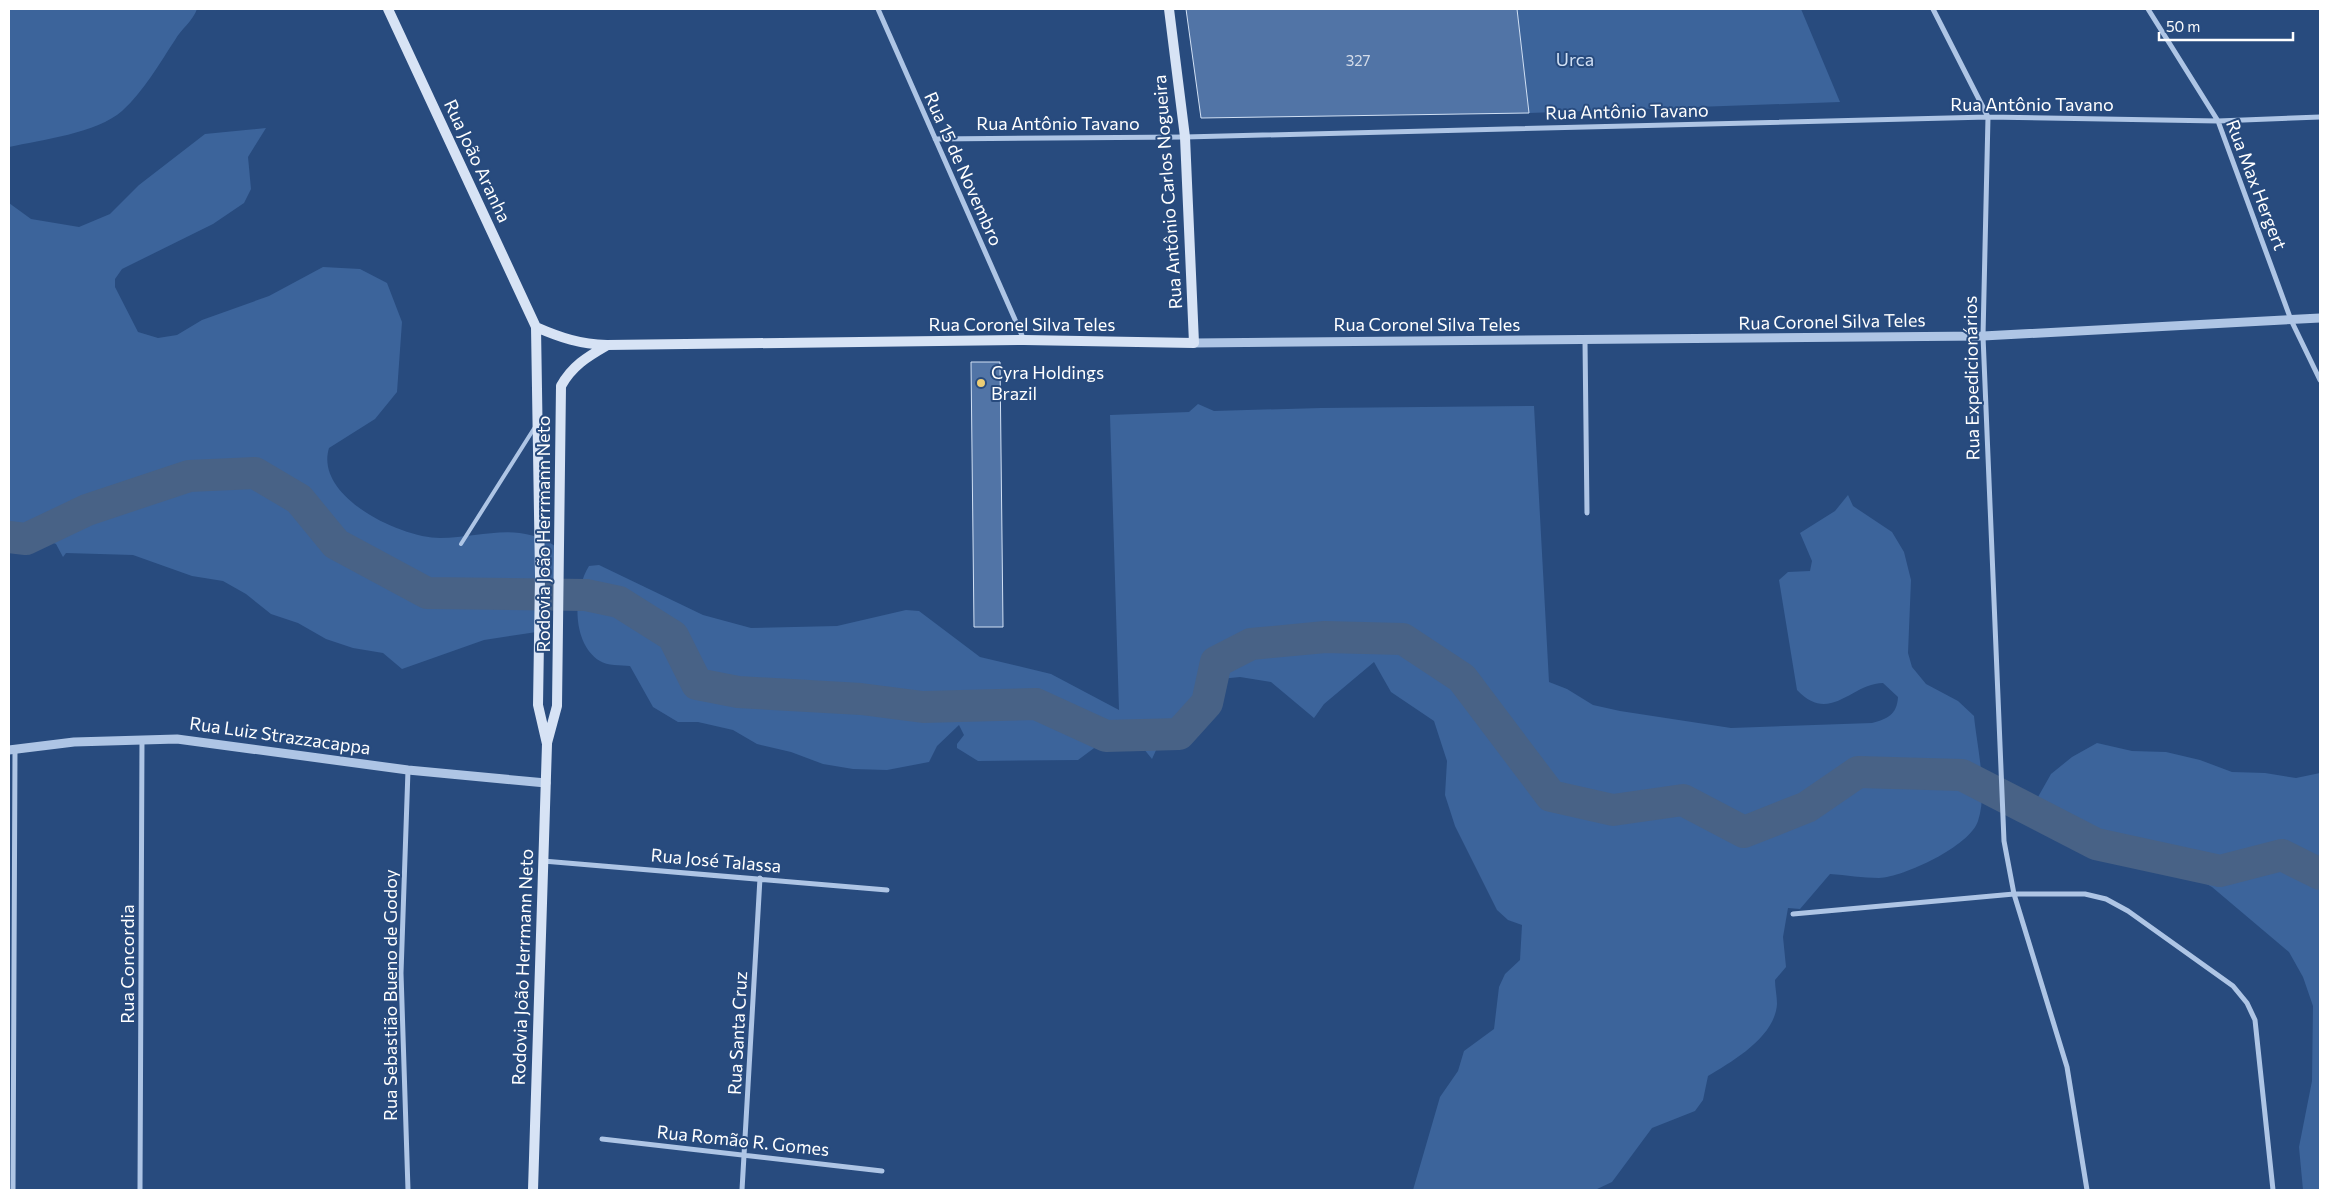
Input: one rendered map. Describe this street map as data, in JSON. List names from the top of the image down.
{
  "streets": {
    "main road": [
      "Rua João Aranha",
      "Rua Antônio Carlos Nogueira",
      "Rua Coronel Silva Teles",
      "Rodovia João Herrmann Neto"
    ],
    "street": [
      "Rua Antônio Tavano",
      "Rua 15 de Novembro",
      "Rua Max Hergert",
      "Rua Expedicionários",
      "Rua Luiz Strazzacappa",
      "Rua José Talassa",
      "Rua Concordia",
      "Rua Sebastião Bueno de Godoy",
      "Rua Santa Cruz",
      "Rua Romão R. Gomes"
    ]
  },
  "crossings": [
    ["Rua Antônio Tavano", "Rua 15 de Novembro"],
    ["Rua Antônio Tavano", "Rua Max Hergert"],
    ["Rua Antônio Tavano", "Rua Antônio Carlos Nogueira"],
    ["Rua Antônio Tavano", "Rua Expedicionários"],
    ["Rua João Aranha", "Rua Coronel Silva Teles"],
    ["Rua João Aranha", "Rodovia João Herrmann Neto"],
    ["Rua 15 de Novembro", "Rua Coronel Silva Teles"],
    ["Rua Max Hergert", "Rua Coronel Silva Teles"],
    ["Rua Antônio Carlos Nogueira", "Rua Coronel Silva Teles"],
    ["Rua Coronel Silva Teles", "Rua Expedicionários"],
    ["Rua Coronel Silva Teles", "Rodovia João Herrmann Neto"],
    ["Rodovia João Herrmann Neto", "Rua Luiz Strazzacappa"],
    ["Rodovia João Herrmann Neto", "Rua José Talassa"],
    ["Rua Luiz Strazzacappa", "Rua Concordia"],
    ["Rua Luiz Strazzacappa", "Rua Sebastião Bueno de Godoy"],
    ["Rua José Talassa", "Rua Santa Cruz"],
    ["Rua Santa Cruz", "Rua Romão R. Gomes"]
  ],
  "parks": ["Urca"],
  "places": ["Cyra Holdings Brazil"],
  "house_numbers": ["327"],
  "scale_bar": "50 m"
}
